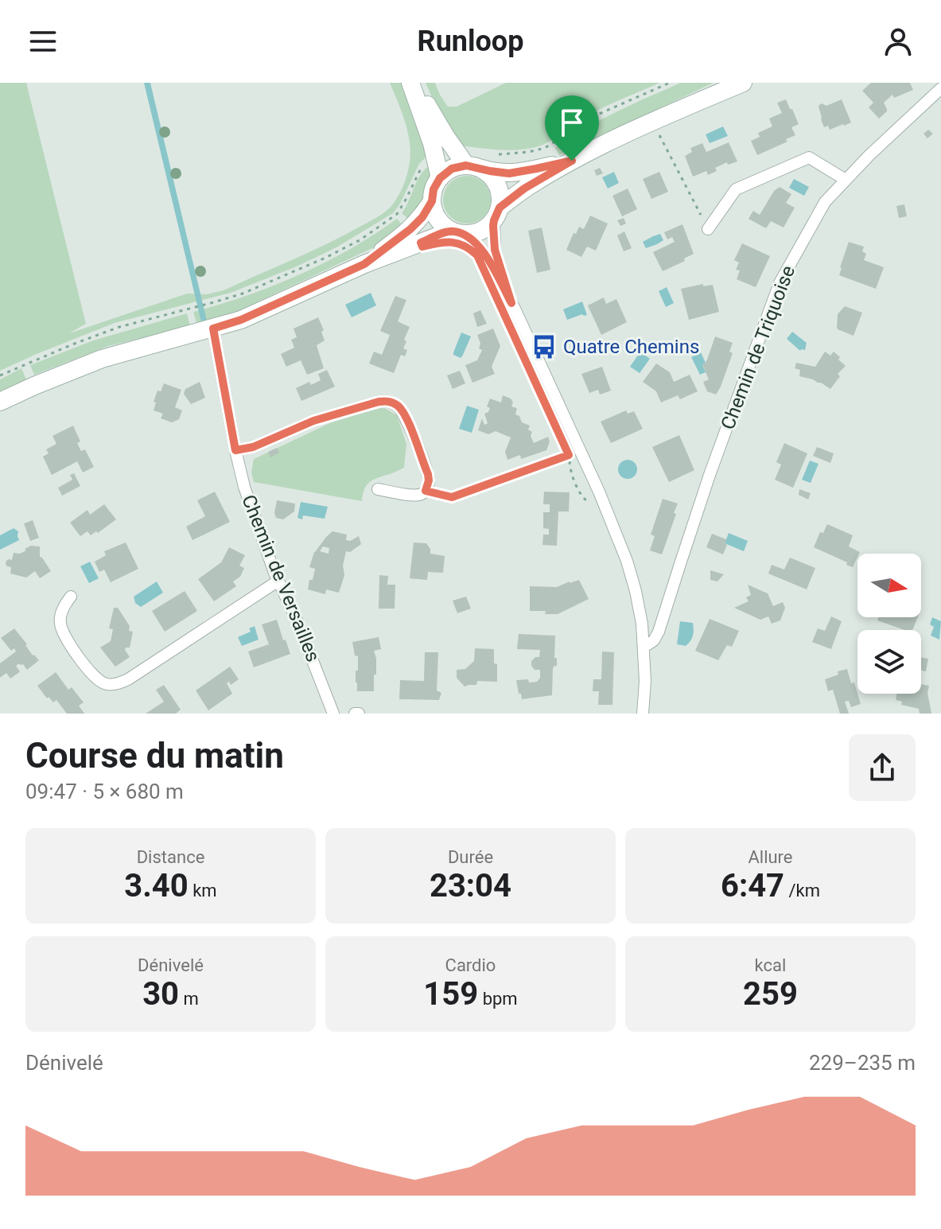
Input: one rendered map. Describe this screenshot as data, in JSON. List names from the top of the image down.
{
  "streets": {
    "street": ["Chemin de Triquoise", "Chemin de Versailles"]
  },
  "places": {
    "bus stop": ["Quatre Chemins"]
  },
  "north": "right",
  "page": {
    "header": "Runloop",
    "heading": ["Course du matin", "09:47 · 5 × 680 m"],
    "stats": [
      ["Distance", "3.40 km"],
      ["Durée", "23:04"],
      ["Allure", "6:47 /km"],
      ["Dénivelé", "30 m"],
      ["Cardio", "159 bpm"],
      ["kcal", "259"]
    ],
    "chart": ["Dénivelé", "229–235 m"]
  }
}
